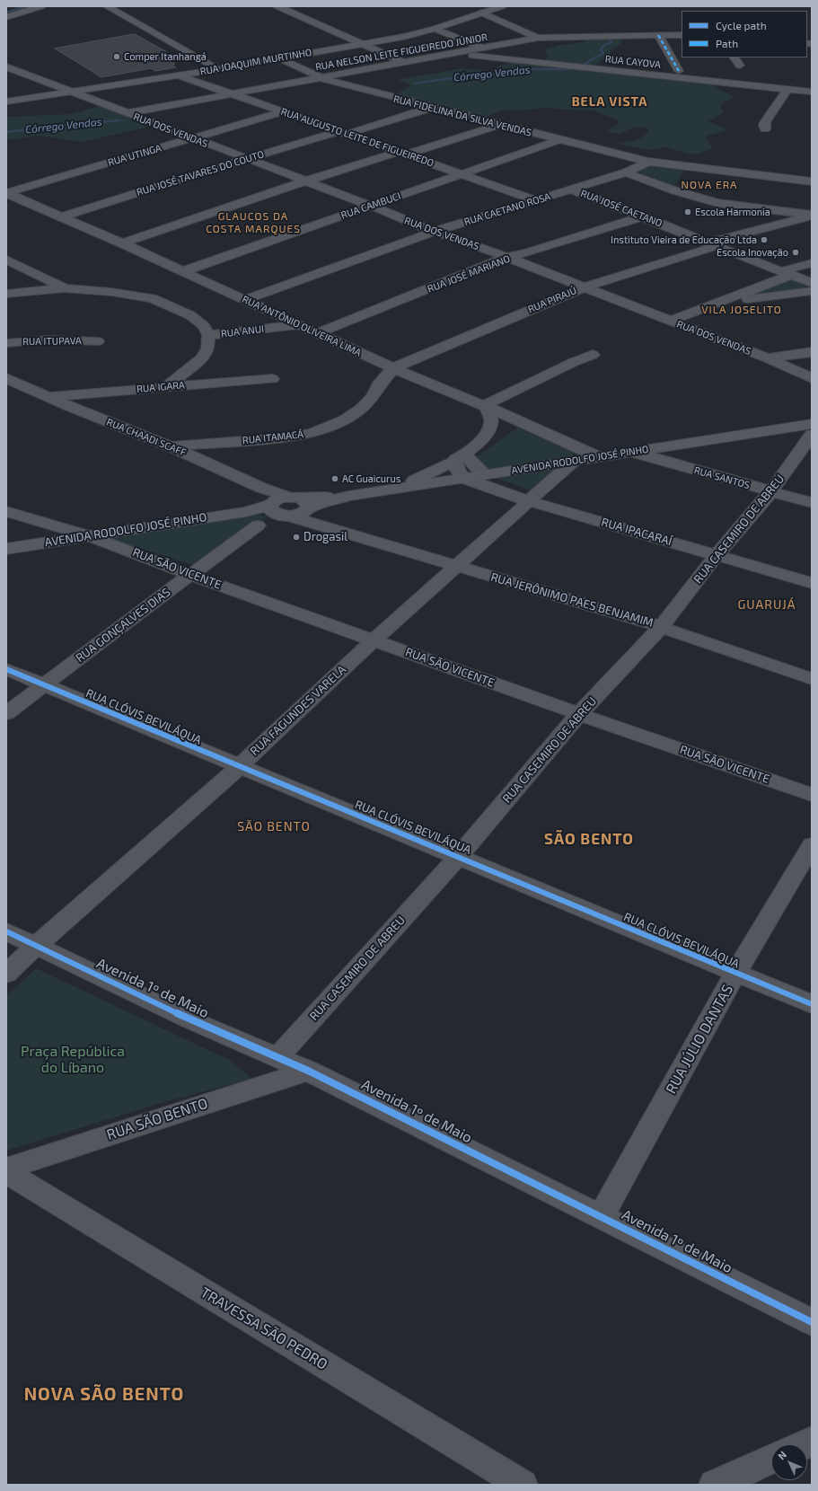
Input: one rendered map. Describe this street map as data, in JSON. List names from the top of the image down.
{
  "streets": {
    "main road": ["RUA JOAQUIM MURTINHO", "AVENIDA RODOLFO JOSÉ PINHO"],
    "street": [
      "RUA NELSON LEITE FIGUEIREDO JÚNIOR",
      "RUA CAYOVA",
      "RUA FIDELINA DA SILVA VENDAS",
      "RUA DOS VENDAS",
      "RUA AUGUSTO LEITE DE FIGUEIREDO",
      "RUA UTINGA",
      "RUA JOSÉ TAVARES DO COUTO",
      "RUA CAMBUCI",
      "RUA JOSÉ CAETANO",
      "RUA CAETANO ROSA",
      "RUA JOSÉ MARIANO",
      "RUA PIRAJÚ",
      "RUA ANTÔNIO OLIVEIRA LIMA",
      "RUA ANUI",
      "RUA ITUPAVA",
      "RUA IGARA",
      "RUA CHAADI SCAFF",
      "RUA ITAMACÁ",
      "RUA SANTOS",
      "RUA CASEMIRO DE ABREU",
      "RUA IPACARAÍ",
      "RUA SÃO VICENTE",
      "RUA JERÔNIMO PAES BENJAMIM",
      "RUA GONÇALVES DIAS",
      "RUA FAGUNDES VARELA",
      "RUA CLÓVIS BEVILÁQUA",
      "Avenida 1º de Maio",
      "RUA JÚLIO DANTAS",
      "RUA SÃO BENTO",
      "TRAVESSA SÃO PEDRO"
    ]
  },
  "crossings": [
    ["RUA NELSON LEITE FIGUEIREDO JÚNIOR", "RUA CAYOVA"],
    ["RUA NELSON LEITE FIGUEIREDO JÚNIOR", "RUA FIDELINA DA SILVA VENDAS"],
    ["RUA NELSON LEITE FIGUEIREDO JÚNIOR", "RUA DOS VENDAS"],
    ["RUA NELSON LEITE FIGUEIREDO JÚNIOR", "RUA AUGUSTO LEITE DE FIGUEIREDO"],
    ["RUA JOAQUIM MURTINHO", "RUA FIDELINA DA SILVA VENDAS"],
    ["RUA JOAQUIM MURTINHO", "RUA DOS VENDAS"],
    ["RUA JOAQUIM MURTINHO", "RUA AUGUSTO LEITE DE FIGUEIREDO"],
    ["RUA FIDELINA DA SILVA VENDAS", "RUA JOSÉ TAVARES DO COUTO"],
    ["RUA FIDELINA DA SILVA VENDAS", "RUA CAMBUCI"],
    ["RUA FIDELINA DA SILVA VENDAS", "RUA CAETANO ROSA"],
    ["RUA DOS VENDAS", "RUA UTINGA"],
    ["RUA DOS VENDAS", "RUA JOSÉ TAVARES DO COUTO"],
    ["RUA DOS VENDAS", "RUA CAMBUCI"],
    ["RUA DOS VENDAS", "RUA CAETANO ROSA"],
    ["RUA DOS VENDAS", "RUA JOSÉ MARIANO"],
    ["RUA DOS VENDAS", "RUA PIRAJÚ"],
    ["RUA AUGUSTO LEITE DE FIGUEIREDO", "RUA UTINGA"],
    ["RUA AUGUSTO LEITE DE FIGUEIREDO", "RUA JOSÉ TAVARES DO COUTO"],
    ["RUA AUGUSTO LEITE DE FIGUEIREDO", "RUA CAMBUCI"],
    ["RUA AUGUSTO LEITE DE FIGUEIREDO", "RUA CAETANO ROSA"],
    ["RUA UTINGA", "RUA ANTÔNIO OLIVEIRA LIMA"],
    ["RUA JOSÉ TAVARES DO COUTO", "RUA ANTÔNIO OLIVEIRA LIMA"],
    ["RUA CAMBUCI", "RUA ANTÔNIO OLIVEIRA LIMA"],
    ["RUA JOSÉ CAETANO", "RUA CAETANO ROSA"],
    ["RUA JOSÉ CAETANO", "RUA JOSÉ MARIANO"],
    ["RUA JOSÉ CAETANO", "RUA PIRAJÚ"],
    ["RUA CAETANO ROSA", "RUA ANTÔNIO OLIVEIRA LIMA"],
    ["RUA JOSÉ MARIANO", "RUA ANTÔNIO OLIVEIRA LIMA"],
    ["RUA PIRAJÚ", "RUA ANTÔNIO OLIVEIRA LIMA"],
    ["RUA PIRAJÚ", "RUA ITAMACÁ"],
    ["RUA ANTÔNIO OLIVEIRA LIMA", "RUA ANUI"],
    ["RUA ANTÔNIO OLIVEIRA LIMA", "RUA ITAMACÁ"],
    ["RUA ANTÔNIO OLIVEIRA LIMA", "AVENIDA RODOLFO JOSÉ PINHO"],
    ["RUA IGARA", "RUA CHAADI SCAFF"],
    ["RUA CHAADI SCAFF", "RUA ITAMACÁ"],
    ["RUA CHAADI SCAFF", "AVENIDA RODOLFO JOSÉ PINHO"],
    ["RUA CHAADI SCAFF", "RUA JERÔNIMO PAES BENJAMIM"],
    ["AVENIDA RODOLFO JOSÉ PINHO", "RUA SANTOS"],
    ["AVENIDA RODOLFO JOSÉ PINHO", "RUA IPACARAÍ"],
    ["AVENIDA RODOLFO JOSÉ PINHO", "RUA SÃO VICENTE"],
    ["AVENIDA RODOLFO JOSÉ PINHO", "RUA JERÔNIMO PAES BENJAMIM"],
    ["AVENIDA RODOLFO JOSÉ PINHO", "RUA FAGUNDES VARELA"],
    ["RUA SANTOS", "RUA CASEMIRO DE ABREU"],
    ["RUA CASEMIRO DE ABREU", "RUA IPACARAÍ"],
    ["RUA CASEMIRO DE ABREU", "RUA SÃO VICENTE"],
    ["RUA CASEMIRO DE ABREU", "RUA JERÔNIMO PAES BENJAMIM"],
    ["RUA CASEMIRO DE ABREU", "RUA CLÓVIS BEVILÁQUA"],
    ["RUA CASEMIRO DE ABREU", "Avenida 1º de Maio"],
    ["RUA IPACARAÍ", "RUA FAGUNDES VARELA"],
    ["RUA SÃO VICENTE", "RUA GONÇALVES DIAS"],
    ["RUA SÃO VICENTE", "RUA FAGUNDES VARELA"],
    ["RUA JERÔNIMO PAES BENJAMIM", "RUA FAGUNDES VARELA"],
    ["RUA GONÇALVES DIAS", "RUA CLÓVIS BEVILÁQUA"],
    ["RUA FAGUNDES VARELA", "RUA CLÓVIS BEVILÁQUA"],
    ["RUA FAGUNDES VARELA", "Avenida 1º de Maio"],
    ["RUA CLÓVIS BEVILÁQUA", "RUA JÚLIO DANTAS"],
    ["Avenida 1º de Maio", "RUA JÚLIO DANTAS"],
    ["Avenida 1º de Maio", "RUA SÃO BENTO"]
  ],
  "districts": [
    "BELA VISTA",
    "NOVA ERA",
    "GLAUCOS DA COSTA MARQUES",
    "VILA JOSELITO",
    "GUARUJÁ",
    "SÃO BENTO",
    "SÃO BENTO",
    "NOVA SÃO BENTO"
  ],
  "water": ["Córrego Vendas"],
  "parks": ["Praça República do Líbano"],
  "places": [
    "Comper Itanhangá",
    "Escola Harmonia",
    "Instituto Vieira de Educação Ltda",
    "Escola Inovação",
    "AC Guaicurus",
    "Drogasil"
  ],
  "legend": ["Cycle path", "Path"],
  "north": "top left"
}
